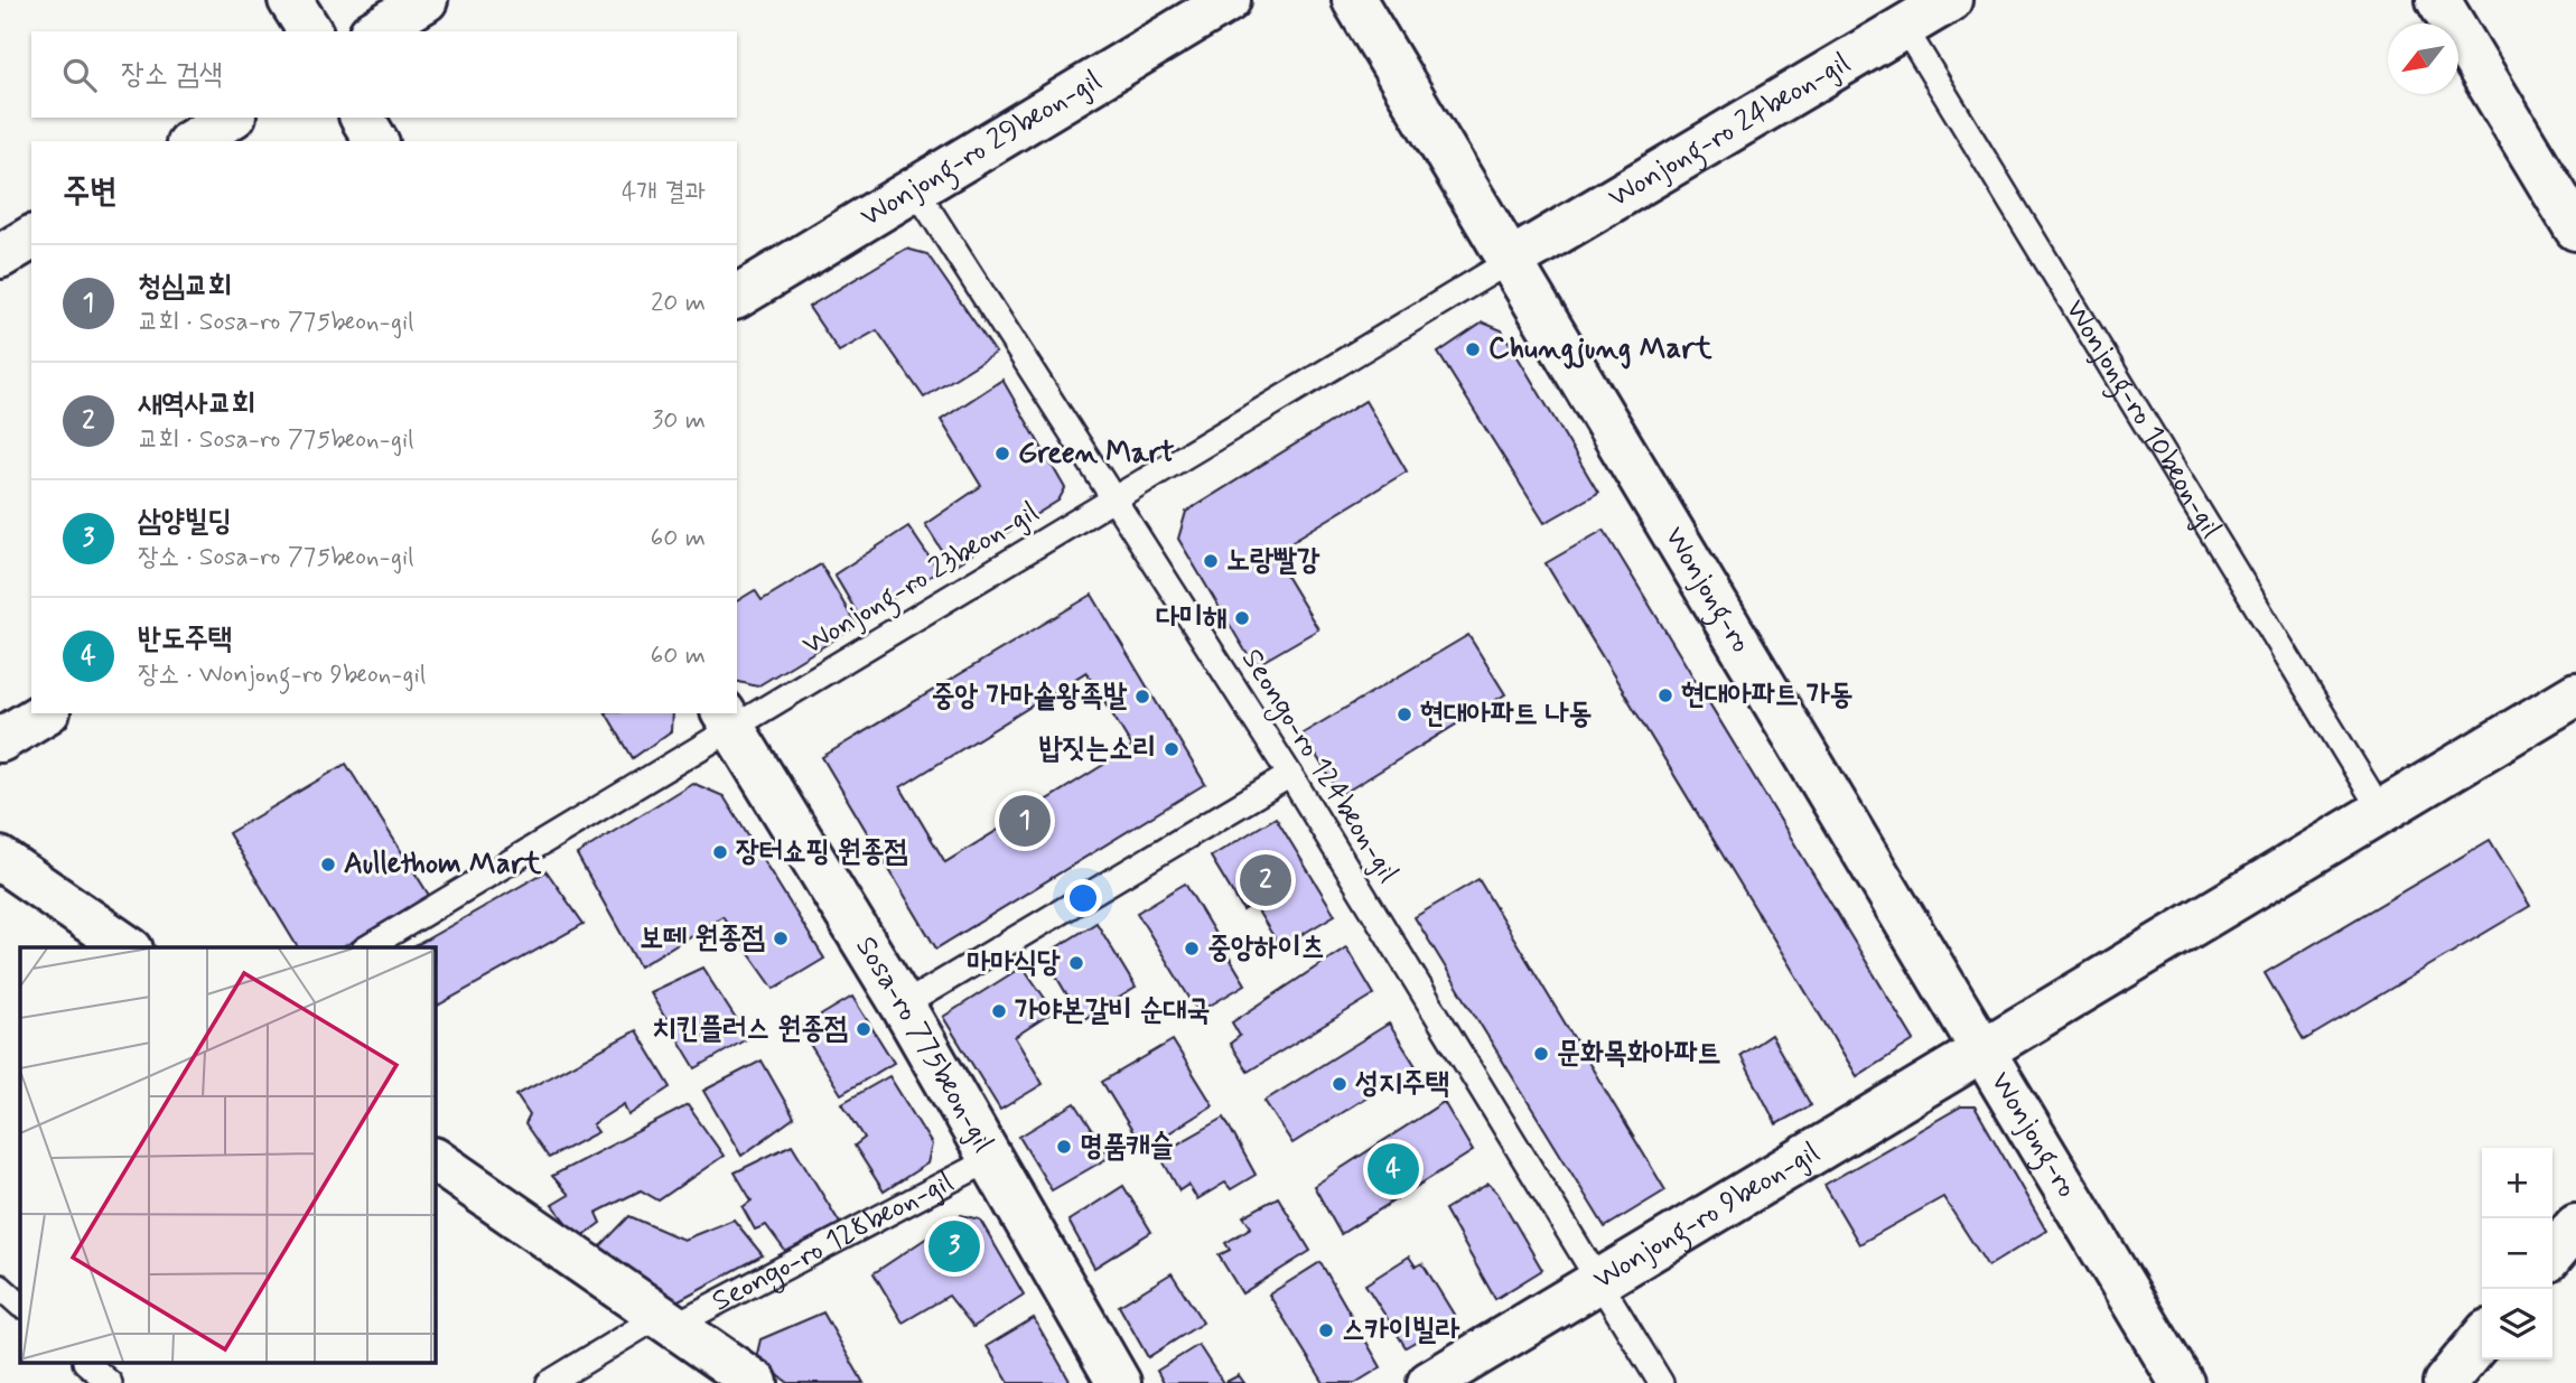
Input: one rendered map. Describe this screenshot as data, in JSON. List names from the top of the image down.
{
  "streets": {
    "street": [
      "Wonjong-ro 24beon-gil",
      "Wonjong-ro 29beon-gil",
      "Wonjong-ro",
      "Sosa-ro 775beon-gil",
      "Wonjong-ro 9beon-gil",
      "Seongo-ro 128beon-gil"
    ],
    "lane": ["Wonjong-ro 10beon-gil", "Wonjong-ro 23beon-gil", "Seongo-ro 124beon-gil"]
  },
  "crossings": [
    ["Wonjong-ro 24beon-gil", "Wonjong-ro 10beon-gil"],
    ["Wonjong-ro 24beon-gil", "Wonjong-ro 23beon-gil"],
    ["Wonjong-ro 24beon-gil", "Wonjong-ro"],
    ["Wonjong-ro 29beon-gil", "Seongo-ro 124beon-gil"],
    ["Wonjong-ro 23beon-gil", "Wonjong-ro"],
    ["Wonjong-ro 23beon-gil", "Seongo-ro 124beon-gil"],
    ["Wonjong-ro 23beon-gil", "Sosa-ro 775beon-gil"],
    ["Wonjong-ro", "Wonjong-ro 9beon-gil"],
    ["Seongo-ro 124beon-gil", "Wonjong-ro 9beon-gil"],
    ["Sosa-ro 775beon-gil", "Seongo-ro 128beon-gil"]
  ],
  "places": [
    "Chungjung Mart",
    "Green Mart",
    "노랑빨강",
    "다미해",
    "현대아파트 가동",
    "중앙 가마솥왕족발",
    "현대아파트 나동",
    "밥짓는소리",
    "장터쇼핑 원종점",
    "Aullethom Mart",
    "보떼 원종점",
    "중앙하이츠",
    "마마식당",
    "가야본갈비 순대국",
    "치킨플러스 원종점",
    "문화목화아파트",
    "성지주택",
    "명품캐슬",
    "스카이빌라"
  ],
  "north": "bottom left",
  "page": {
    "search": "장소 검색",
    "heading": ["주변", "4개 결과"],
    "list": [
      {
        "mark": "1",
        "name": "청심교회",
        "note": "교회 · Sosa-ro 775beon-gil",
        "value": "20 m"
      },
      {
        "mark": "2",
        "name": "새역사교회",
        "note": "교회 · Sosa-ro 775beon-gil",
        "value": "30 m"
      },
      {
        "mark": "3",
        "name": "삼양빌딩",
        "note": "장소 · Sosa-ro 775beon-gil",
        "value": "60 m"
      },
      {
        "mark": "4",
        "name": "반도주택",
        "note": "장소 · Wonjong-ro 9beon-gil",
        "value": "60 m"
      }
    ],
    "pins": [
      "1",
      "2",
      "4",
      "3"
    ],
    "map_buttons": ["+", "−"]
  }
}
